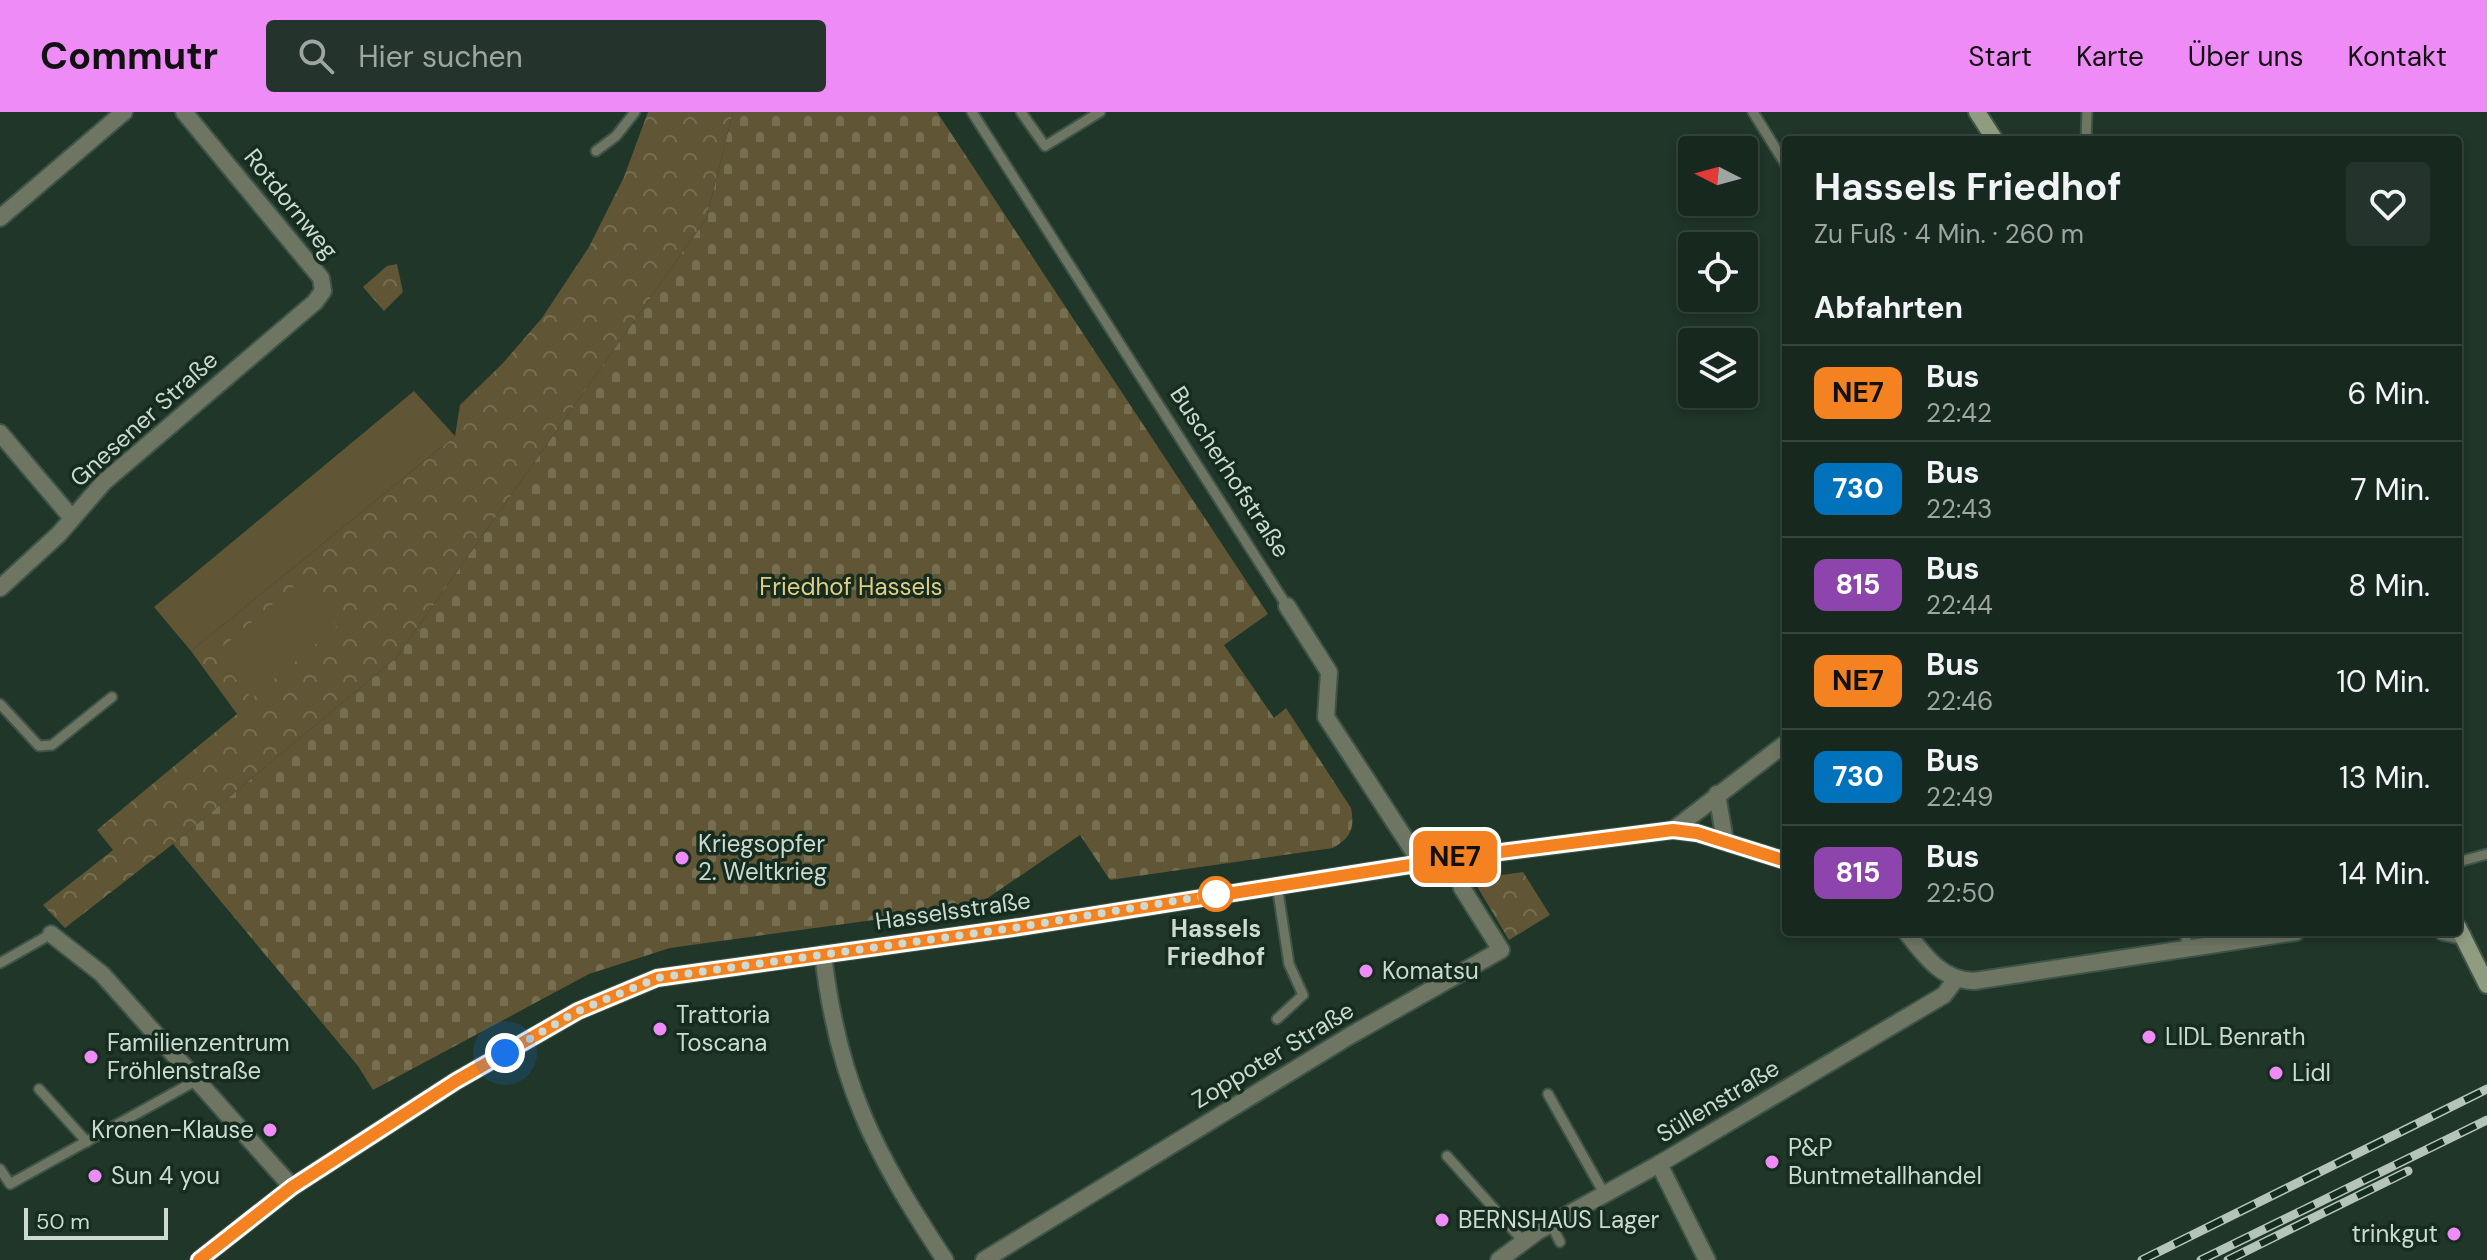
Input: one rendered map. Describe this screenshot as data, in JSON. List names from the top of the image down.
{
  "streets": {
    "street": [
      "Rotdornweg",
      "Gnesener Straße",
      "Buscherhofstraße",
      "Hasselsstraße",
      "Zoppoter Straße",
      "Süllenstraße"
    ]
  },
  "crossings": [
    ["Rotdornweg", "Gnesener Straße"],
    ["Buscherhofstraße", "Hasselsstraße"],
    ["Hasselsstraße", "Zoppoter Straße"]
  ],
  "parks": ["Friedhof Hassels"],
  "places": [
    "Kriegsopfer 2. Weltkrieg",
    "Hassels Friedhof",
    "Komatsu",
    "Trattoria Toscana",
    "LIDL Benrath",
    "Familienzentrum Fröhlenstraße",
    "Lidl",
    "Kronen-Klause",
    "P&P Buntmetallhandel",
    "Sun 4 you",
    "BERNSHAUS Lager",
    "trinkgut"
  ],
  "lines": ["bus line NE7"],
  "scale_bar": "50 m",
  "north": "left",
  "page": {
    "header": "Commutr",
    "search": "Hier suchen",
    "nav": [
      "Start",
      "Karte",
      "Über uns",
      "Kontakt"
    ],
    "on_map": "NE7",
    "heading": [
      ["Hassels Friedhof", "Zu Fuß · 4 Min. · 260 m"],
      "Abfahrten"
    ],
    "list": [
      {
        "mark": "NE7",
        "name": "Bus",
        "note": "22:42",
        "value": "6 Min."
      },
      {
        "mark": "730",
        "name": "Bus",
        "note": "22:43",
        "value": "7 Min."
      },
      {
        "mark": "815",
        "name": "Bus",
        "note": "22:44",
        "value": "8 Min."
      },
      {
        "mark": "NE7",
        "name": "Bus",
        "note": "22:46",
        "value": "10 Min."
      },
      {
        "mark": "730",
        "name": "Bus",
        "note": "22:49",
        "value": "13 Min."
      },
      {
        "mark": "815",
        "name": "Bus",
        "note": "22:50",
        "value": "14 Min."
      }
    ],
    "scale": "50 m"
  }
}
